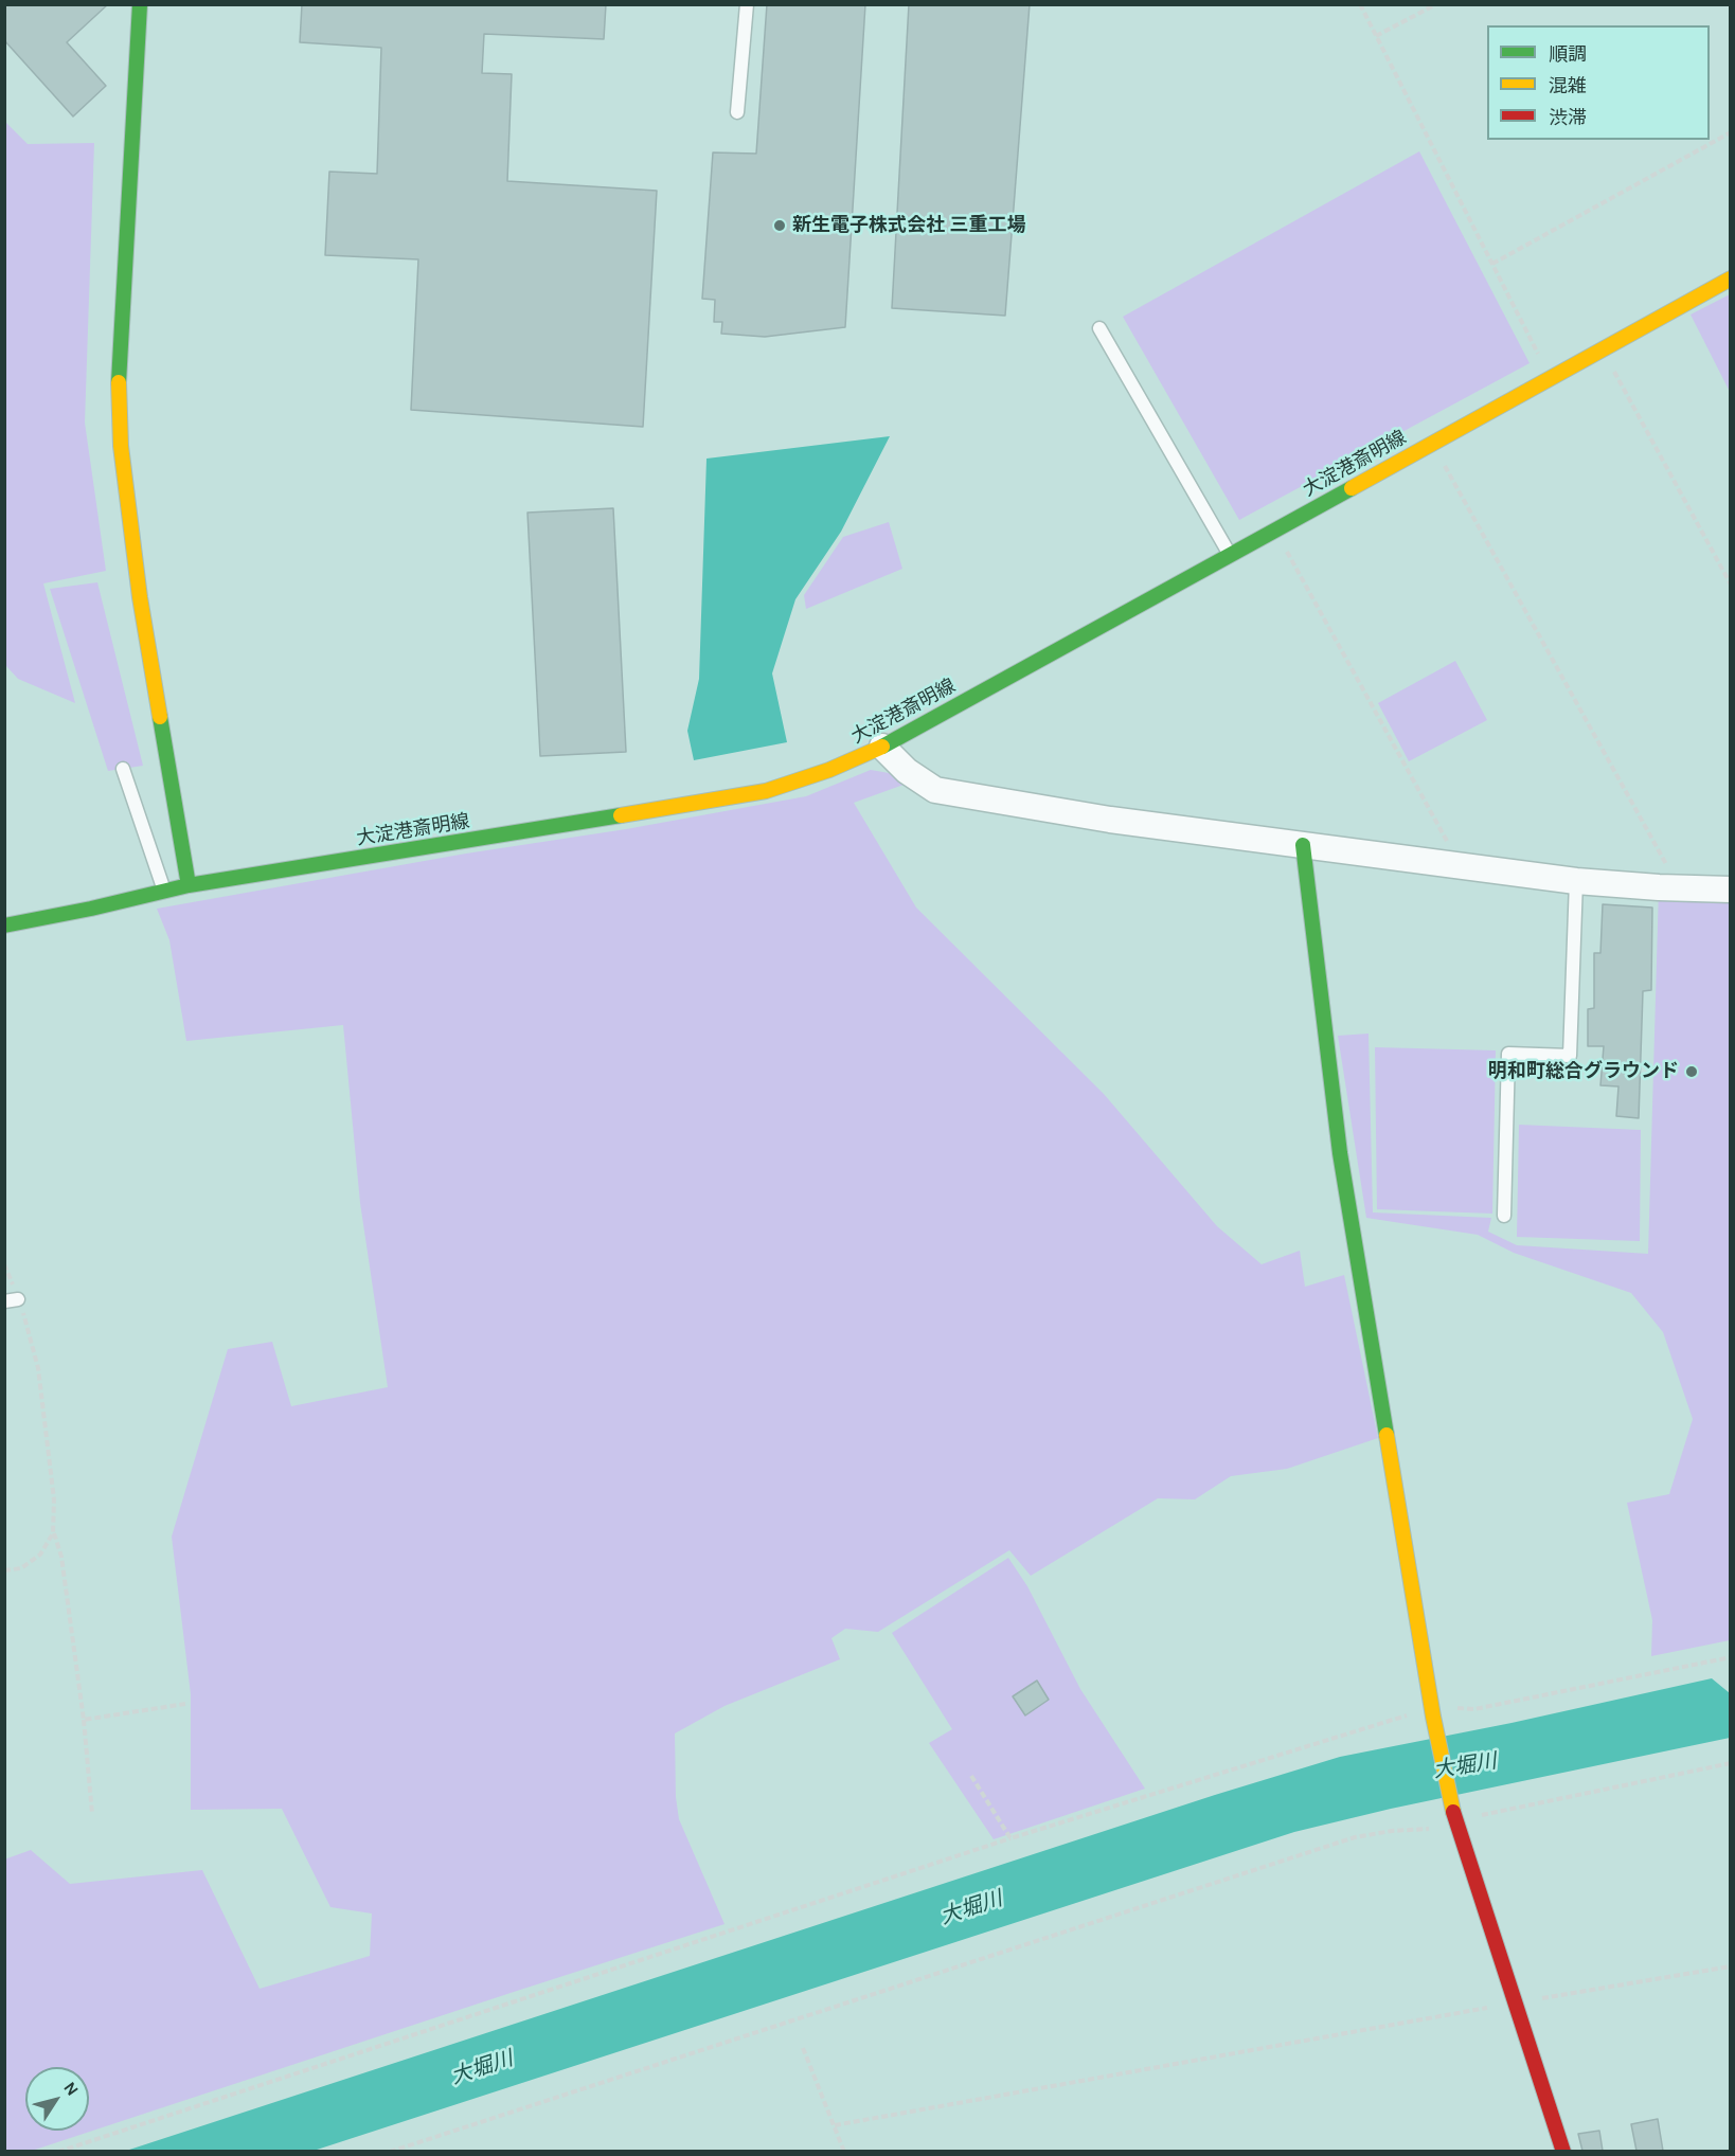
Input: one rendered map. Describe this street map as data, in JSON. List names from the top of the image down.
{
  "streets": {
    "street": ["大淀港斎明線"]
  },
  "water": ["大堀川"],
  "places": ["新生電子株式会社 三重工場", "明和町総合グラウンド"],
  "legend": ["順調", "混雑", "渋滞"],
  "north": "top right"
}
